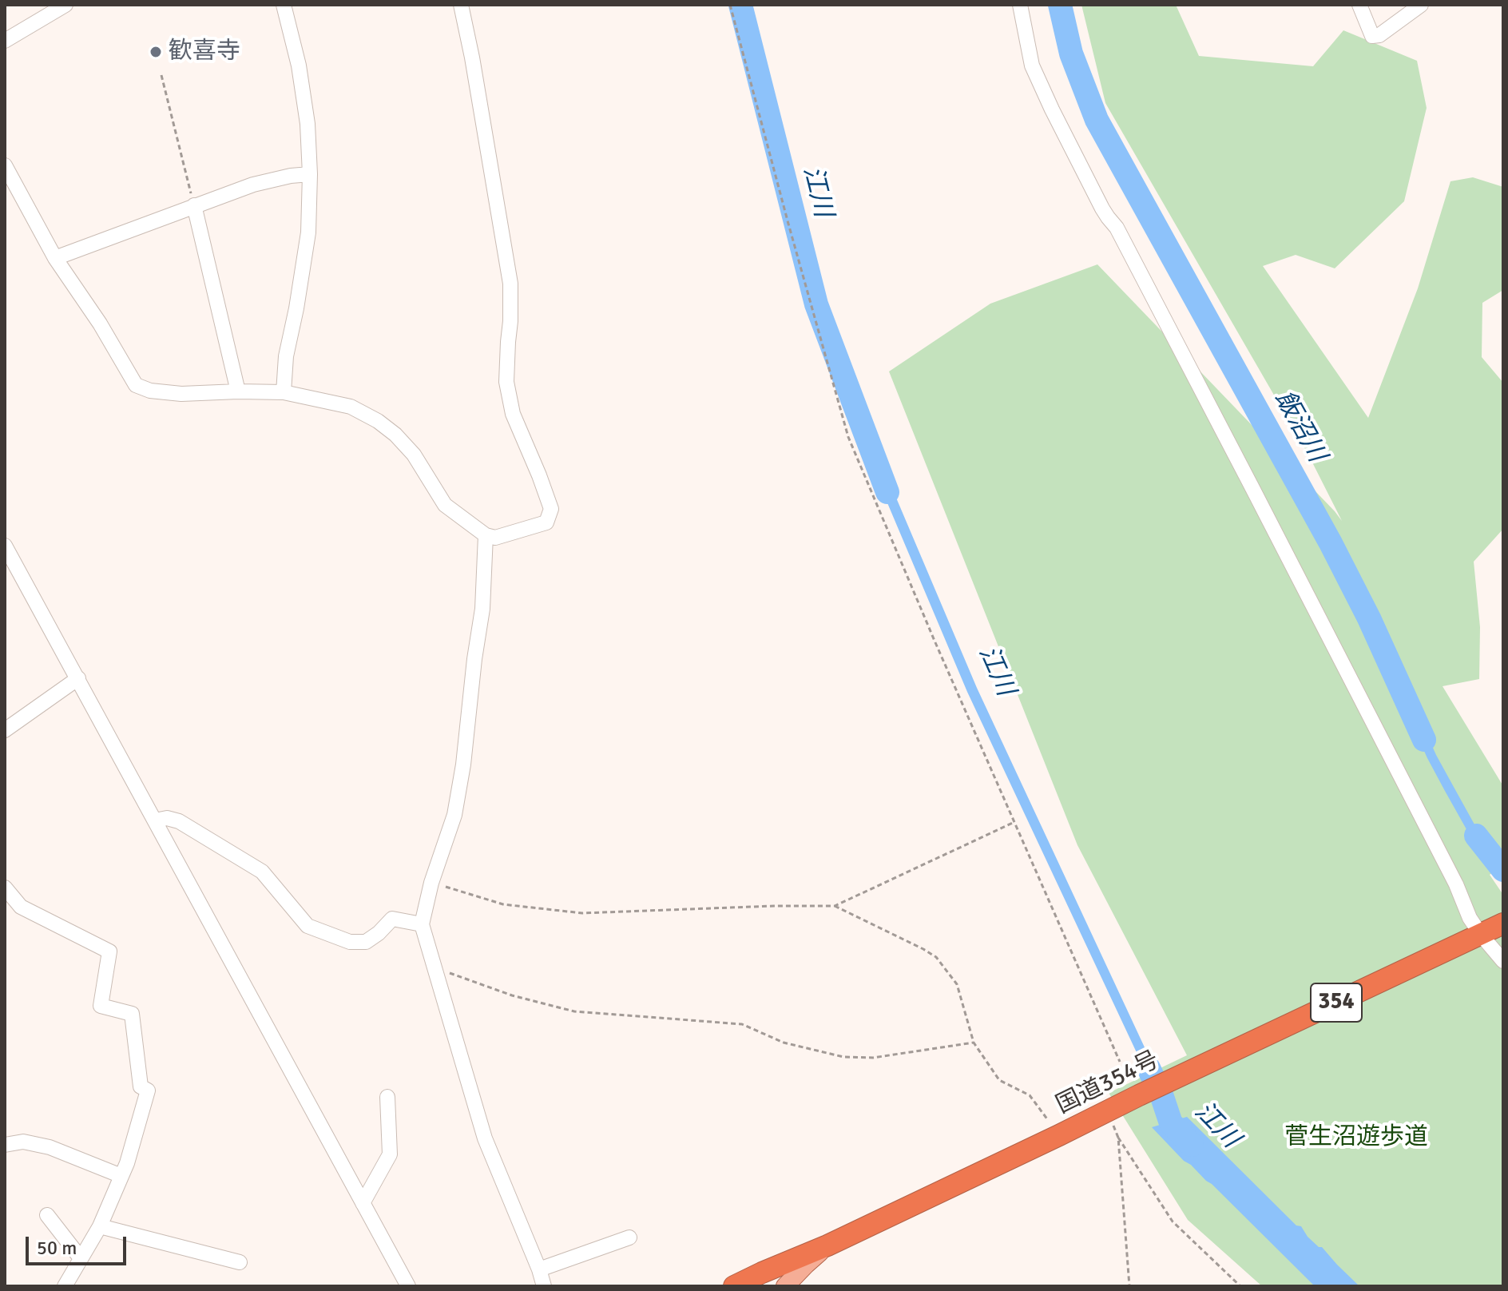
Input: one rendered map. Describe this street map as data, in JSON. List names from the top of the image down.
{
  "streets": {
    "highway": ["354", "国道354号"]
  },
  "water": ["江川", "飯沼川"],
  "parks": ["菅生沼遊歩道"],
  "places": ["歓喜寺"],
  "scale_bar": "50 m"
}
